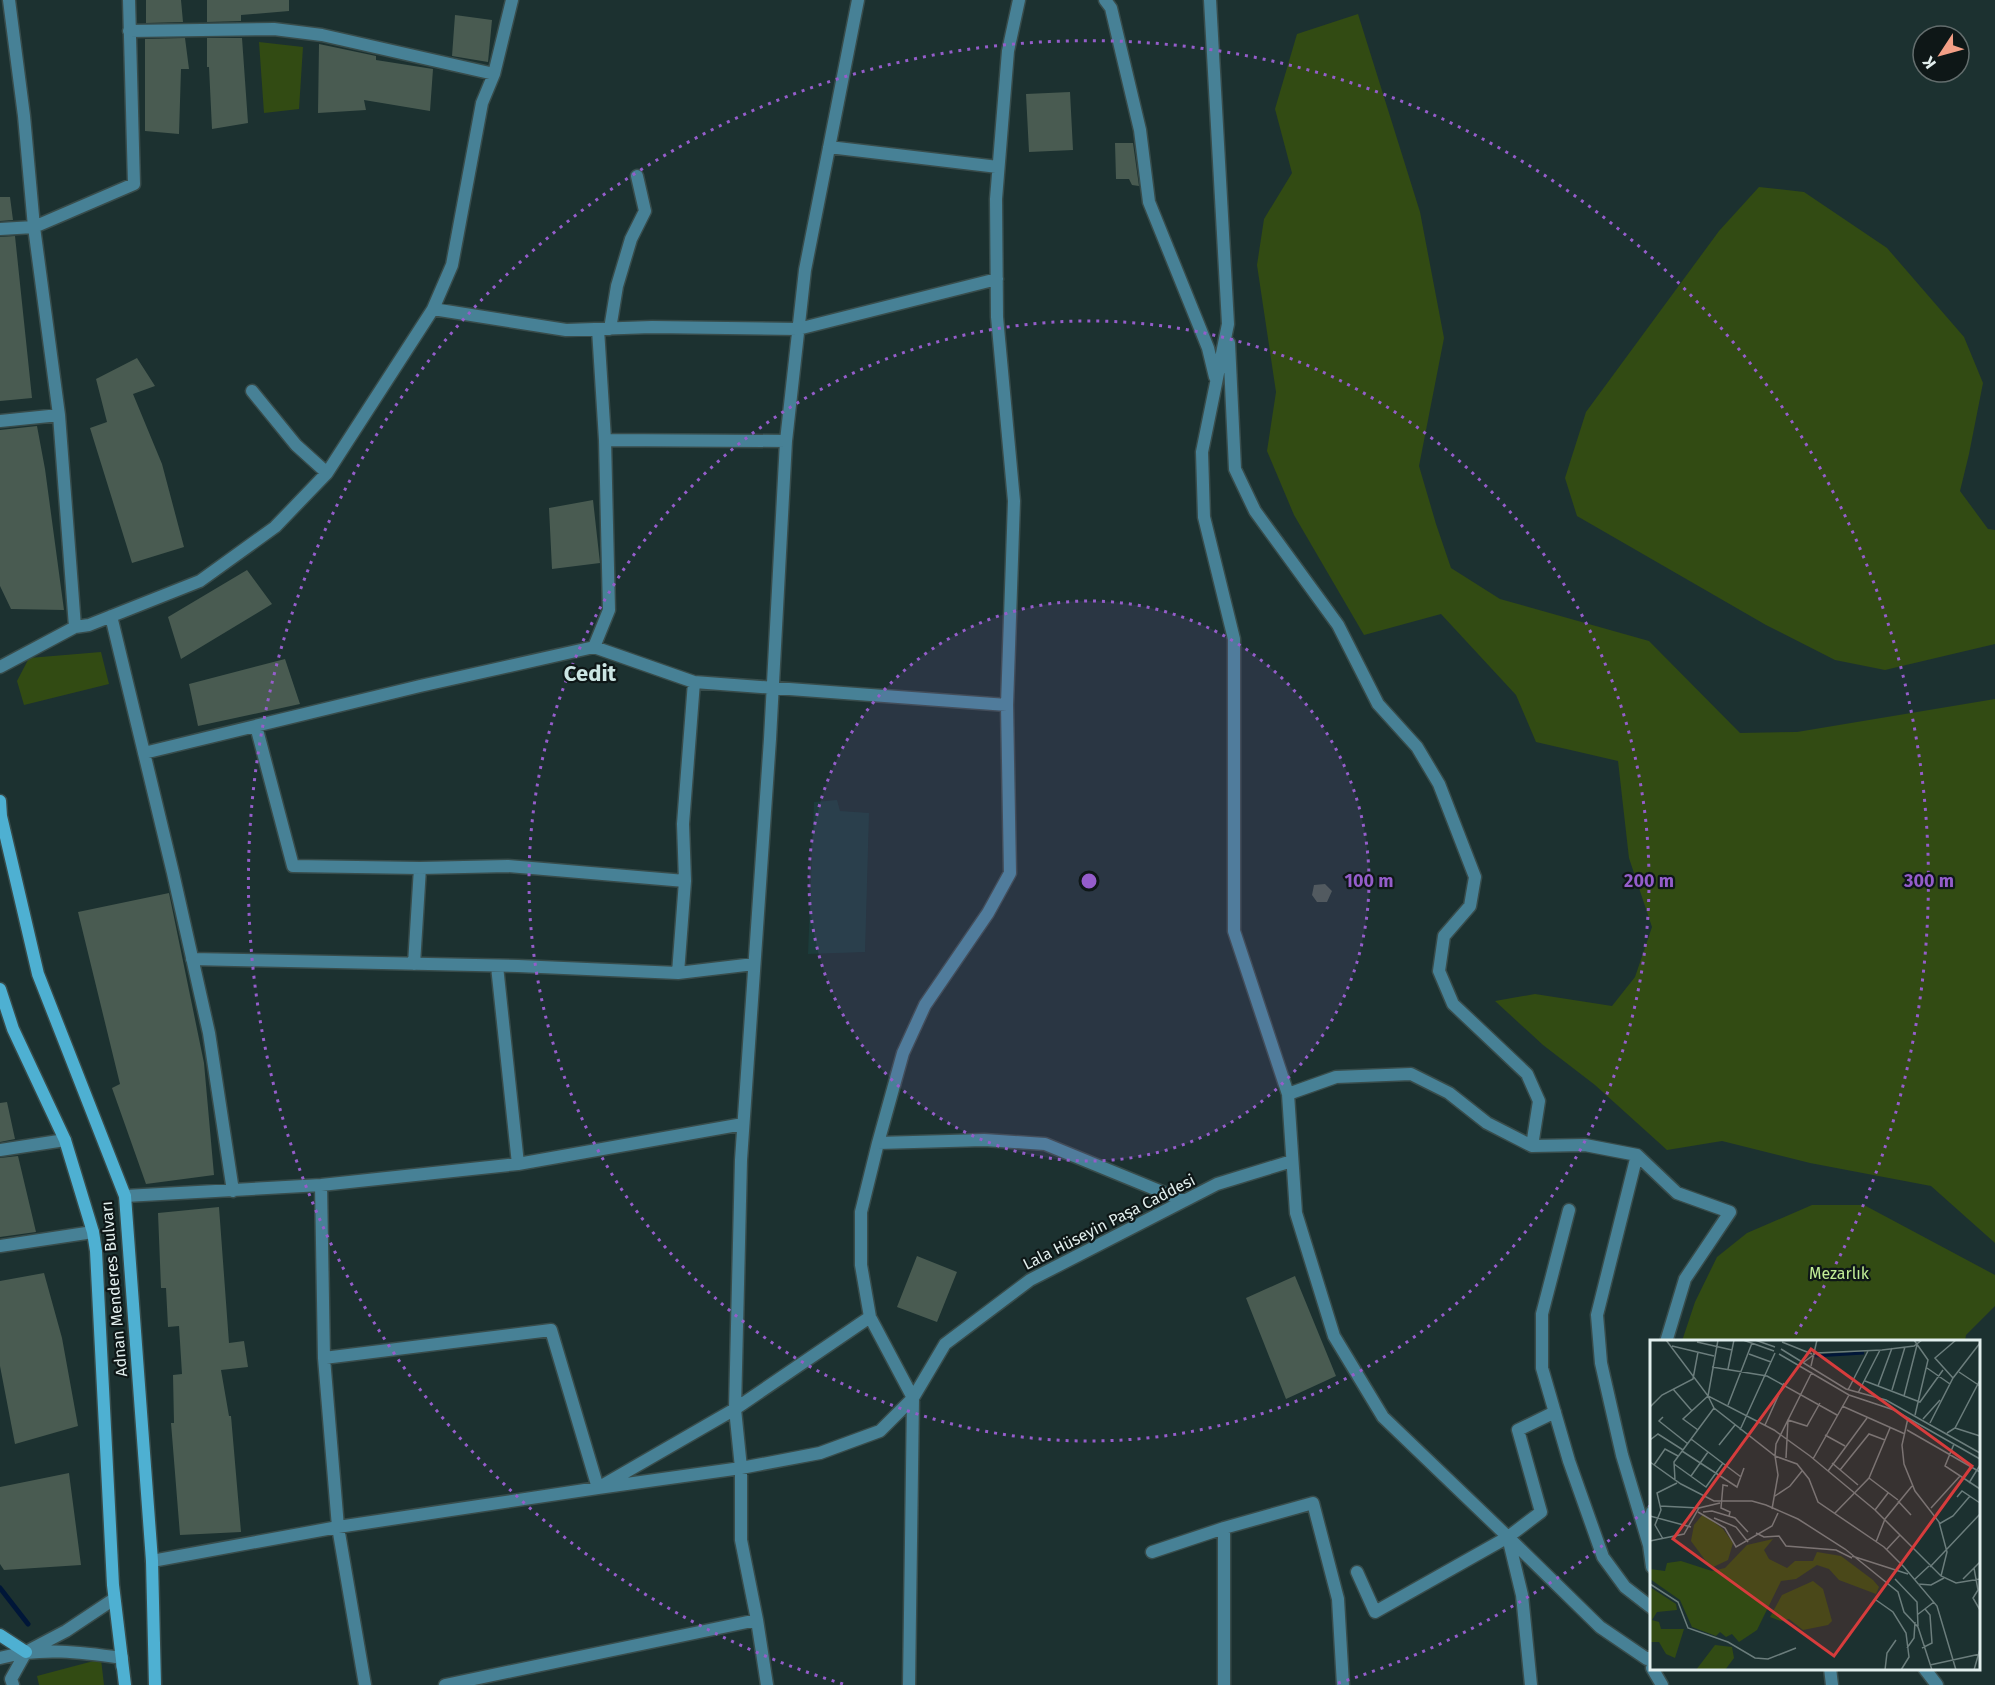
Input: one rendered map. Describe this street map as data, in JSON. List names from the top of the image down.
{
  "streets": {
    "main road": ["Adnan Menderes Bulvarı"],
    "street": ["Lala Hüseyin Paşa Caddesi"]
  },
  "districts": ["Cedit"],
  "parks": ["Mezarlık"],
  "north": "bottom left",
  "rings": ["100 m", "200 m", "300 m"]
}
